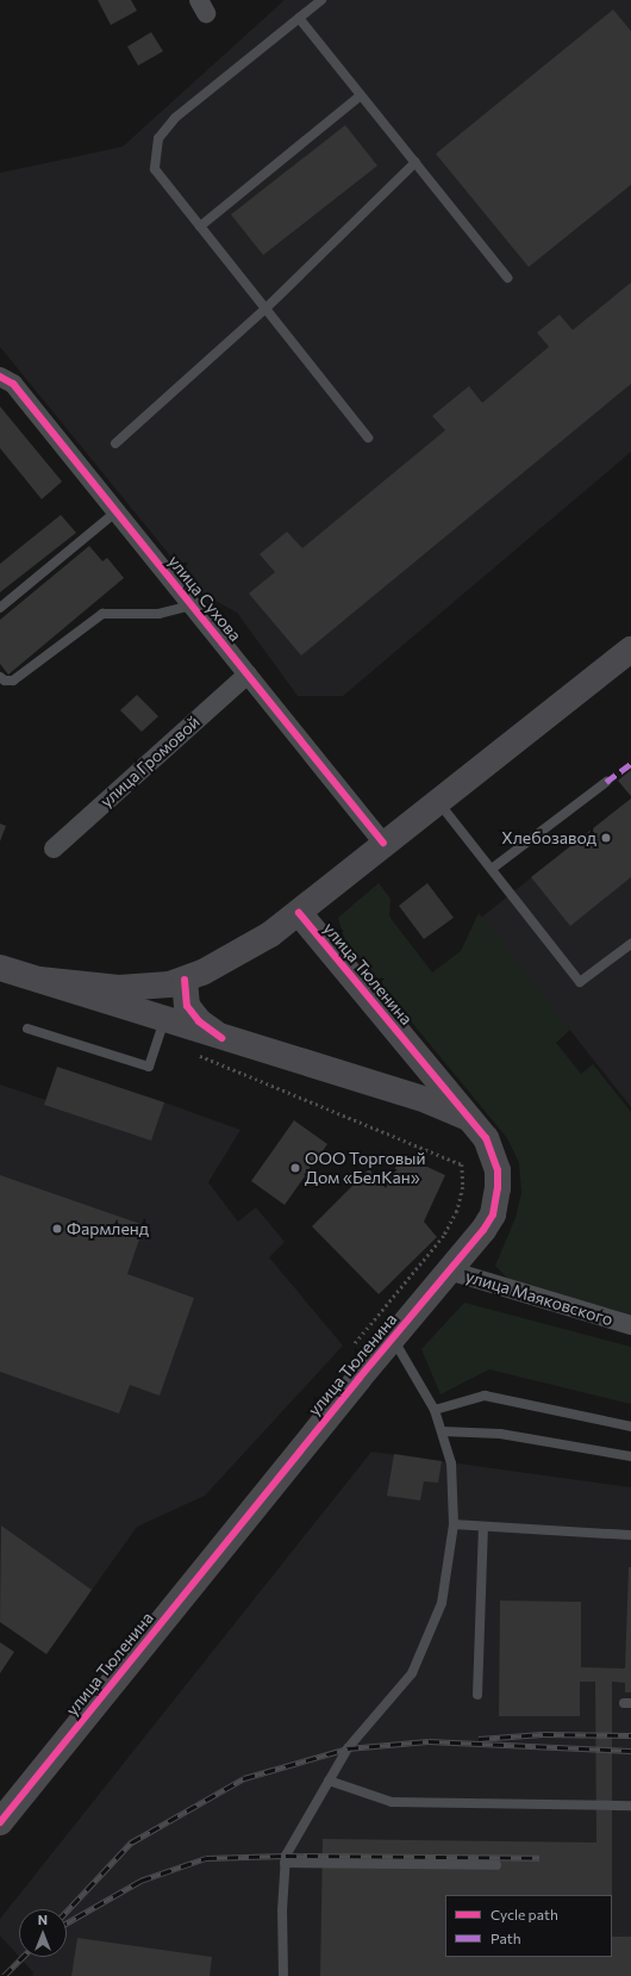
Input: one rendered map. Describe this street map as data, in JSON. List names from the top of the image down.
{
  "streets": {
    "street": [
      "улица Сухова",
      "улица Громовой",
      "улица Тюленина",
      "улица Маяковского"
    ]
  },
  "crossings": [
    ["улица Сухова", "улица Громовой"],
    ["улица Тюленина", "улица Маяковского"]
  ],
  "places": ["Хлебозавод", "ООО Торговый Дом «БелКан»", "Фармленд"],
  "legend": ["Cycle path", "Path"],
  "north": "top"
}
